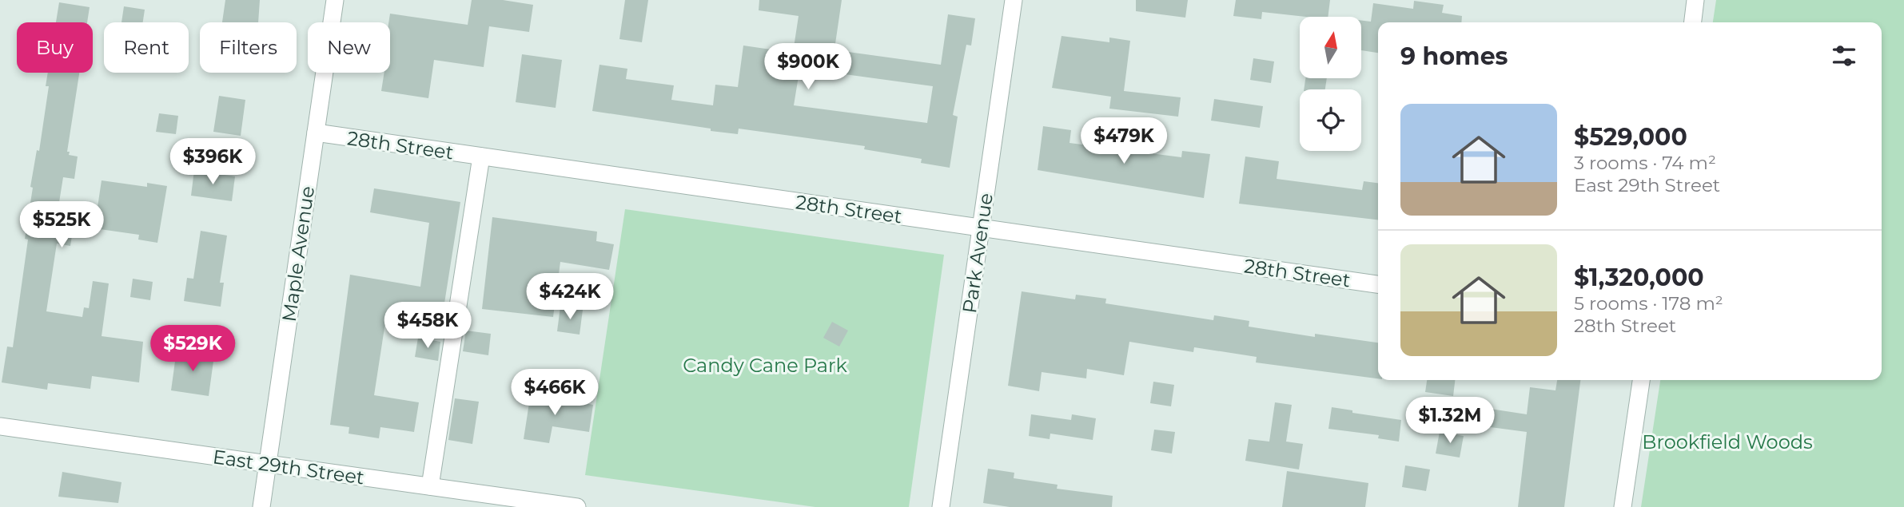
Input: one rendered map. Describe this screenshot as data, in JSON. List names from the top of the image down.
{
  "streets": {
    "street": [
      "28th Street",
      "Park Avenue",
      "Maple Avenue",
      "East 29th Street"
    ]
  },
  "crossings": [
    ["28th Street", "Park Avenue"],
    ["28th Street", "Maple Avenue"],
    ["Maple Avenue", "East 29th Street"]
  ],
  "parks": ["Candy Cane Park", "Brookfield Woods"],
  "north": "top",
  "page": {
    "chip": [
      "Buy",
      "Rent",
      "Filters",
      "New"
    ],
    "heading": "9 homes",
    "price": [
      "$900K",
      "$479K",
      "$396K",
      "$525K",
      "$424K",
      "$458K",
      "$529K",
      "$466K",
      "$1.32M"
    ],
    "list": [
      {
        "name": "$529,000",
        "note": "3 rooms · 74 m² · East 29th Street"
      },
      {
        "name": "$1,320,000",
        "note": "5 rooms · 178 m² · 28th Street"
      }
    ]
  }
}
